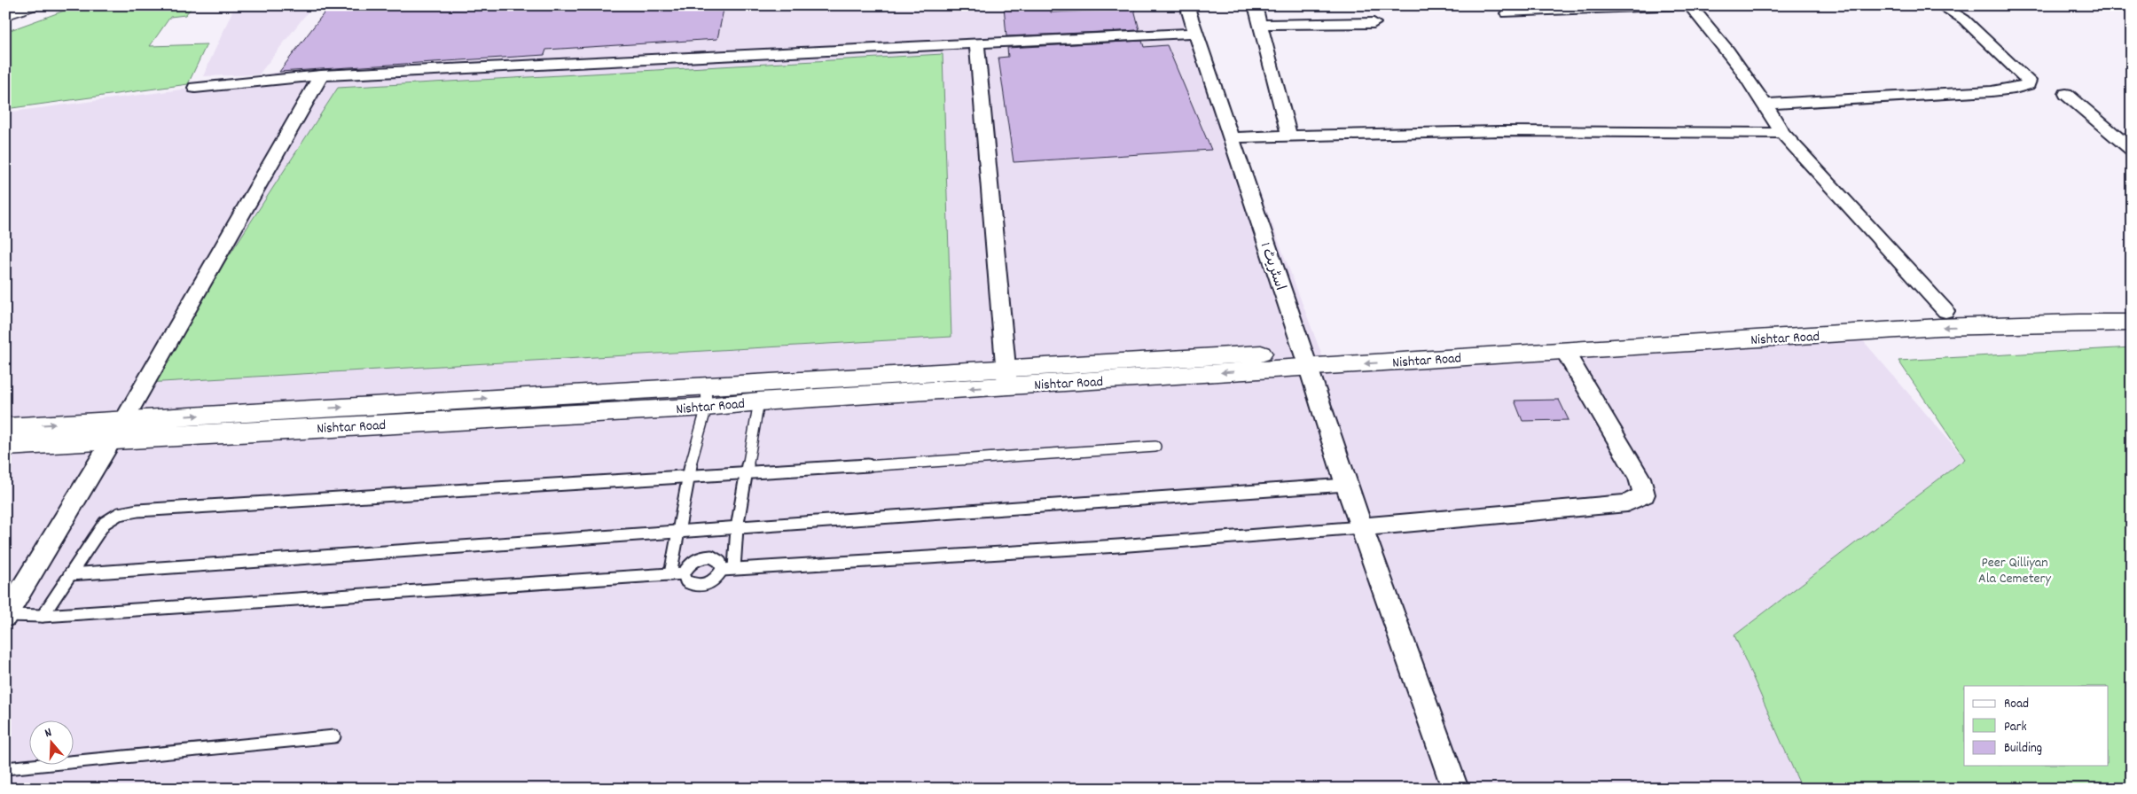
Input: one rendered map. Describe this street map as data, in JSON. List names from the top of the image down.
{
  "streets": {
    "main road": ["Nishtar Road"],
    "street": ["اسٹریٹ 1"]
  },
  "crossings": [
    ["اسٹریٹ 1", "Nishtar Road"]
  ],
  "parks": ["Peer Qilliyan Ala Cemetery"],
  "legend": ["Road", "Park", "Building"],
  "north": "top"
}
